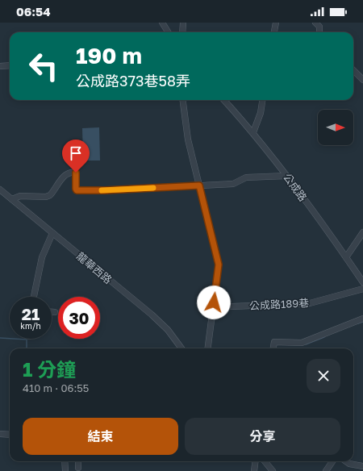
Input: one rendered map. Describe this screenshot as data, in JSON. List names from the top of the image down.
{
  "streets": {
    "street": ["公成路", "龍華西路", "公成路189巷"]
  },
  "north": "right",
  "page": {
    "status": "06:54",
    "turn": ["190 m", "公成路373巷58弄"],
    "speed": "21 km/h",
    "limit": "30",
    "heading": ["1 分鐘", "410 m · 06:55"],
    "buttons": ["結束", "分享"]
  }
}
